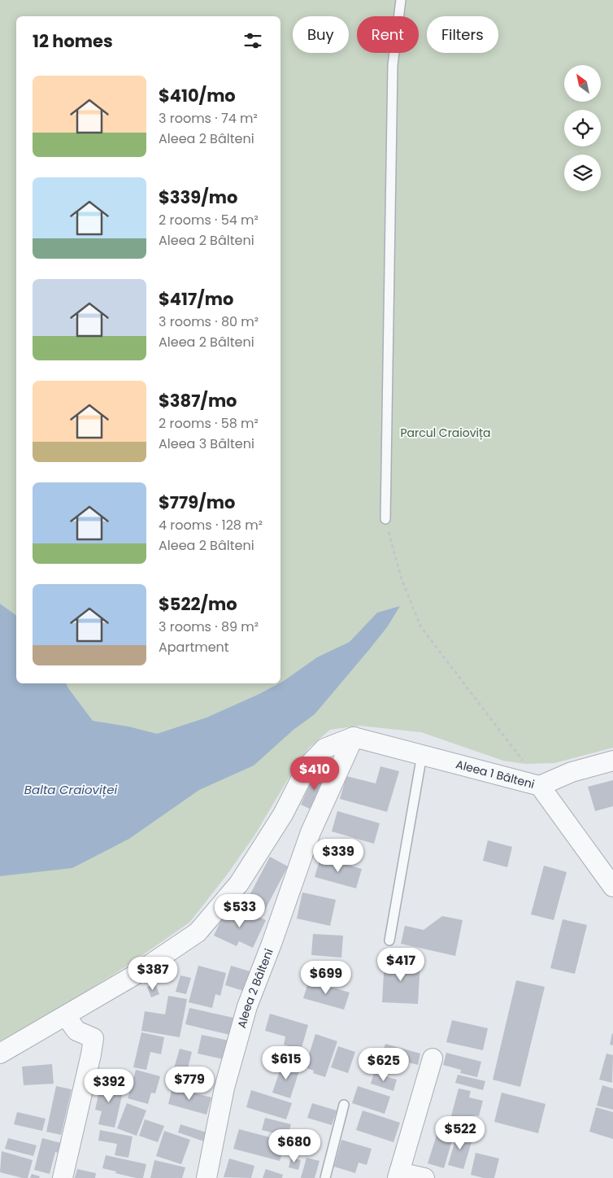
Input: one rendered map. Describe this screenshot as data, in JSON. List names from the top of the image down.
{
  "streets": {
    "street": ["Aleea 1 Bâlteni", "Aleea 2 Bâlteni"]
  },
  "crossings": [
    ["Aleea 1 Bâlteni", "Aleea 2 Bâlteni"]
  ],
  "water": ["Balta Craioviței"],
  "parks": ["Parcul Craiovița"],
  "north": "top left",
  "page": {
    "chip": ["Buy", "Rent", "Filters"],
    "heading": "12 homes",
    "list": [
      {
        "name": "$410/mo",
        "note": "3 rooms · 74 m² · Aleea 2 Bâlteni"
      },
      {
        "name": "$339/mo",
        "note": "2 rooms · 54 m² · Aleea 2 Bâlteni"
      },
      {
        "name": "$417/mo",
        "note": "3 rooms · 80 m² · Aleea 2 Bâlteni"
      },
      {
        "name": "$387/mo",
        "note": "2 rooms · 58 m² · Aleea 3 Bâlteni"
      },
      {
        "name": "$779/mo",
        "note": "4 rooms · 128 m² · Aleea 2 Bâlteni"
      },
      {
        "name": "$522/mo",
        "note": "3 rooms · 89 m² · Apartment"
      }
    ],
    "price": [
      "$410",
      "$339",
      "$533",
      "$417",
      "$387",
      "$699",
      "$615",
      "$625",
      "$779",
      "$392",
      "$522",
      "$680"
    ]
  }
}
